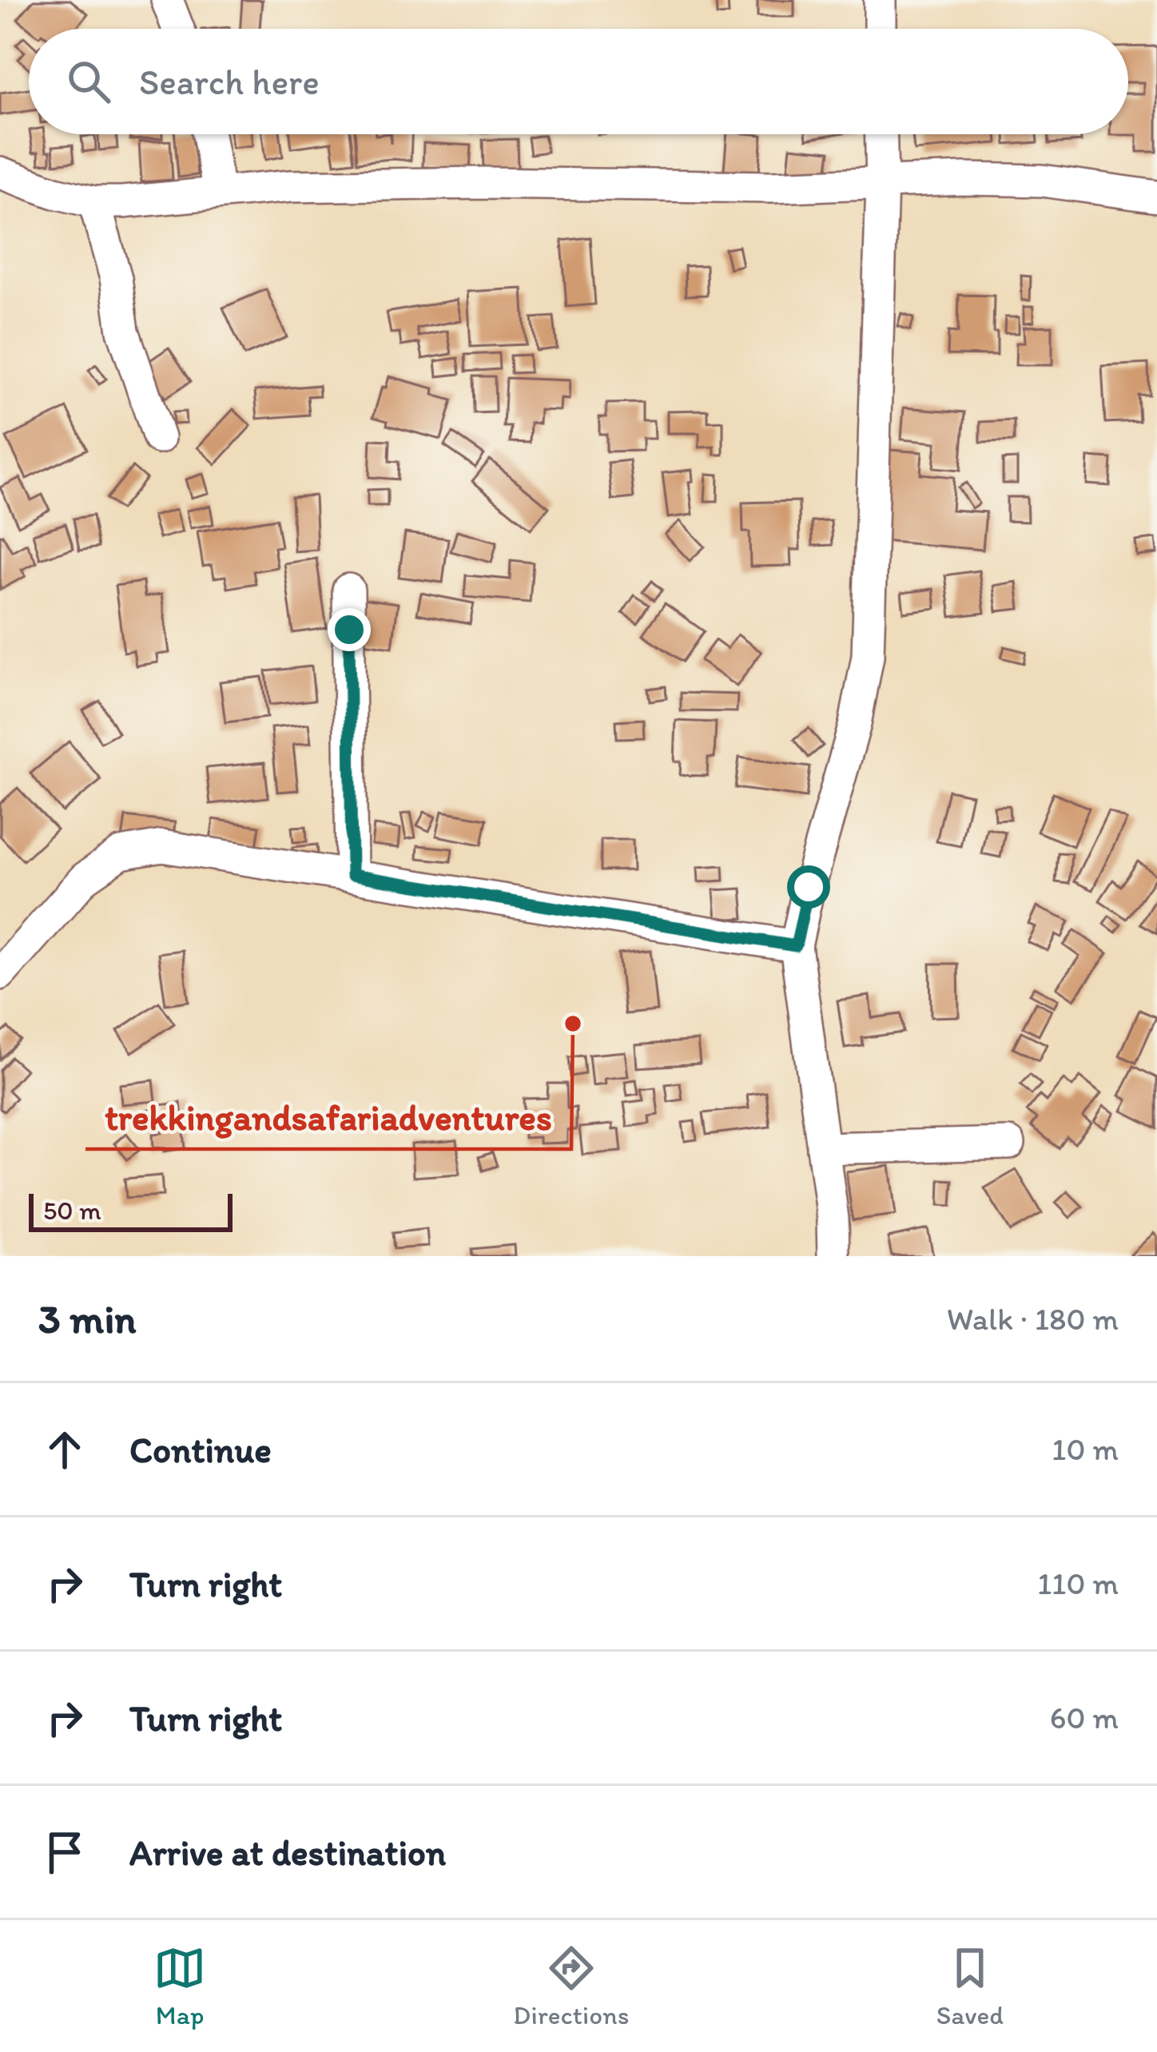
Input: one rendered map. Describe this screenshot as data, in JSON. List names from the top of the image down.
{
  "places": ["trekkingandsafariadventures"],
  "scale_bar": "50 m",
  "page": {
    "search": "Search here",
    "scale": "50 m",
    "heading": ["3 min", "Walk · 180 m"],
    "list": [
      ["Continue", "10 m"],
      ["Turn right", "110 m"],
      ["Turn right", "60 m"],
      "Arrive at destination"
    ],
    "nav": ["Map", "Directions", "Saved"]
  }
}
